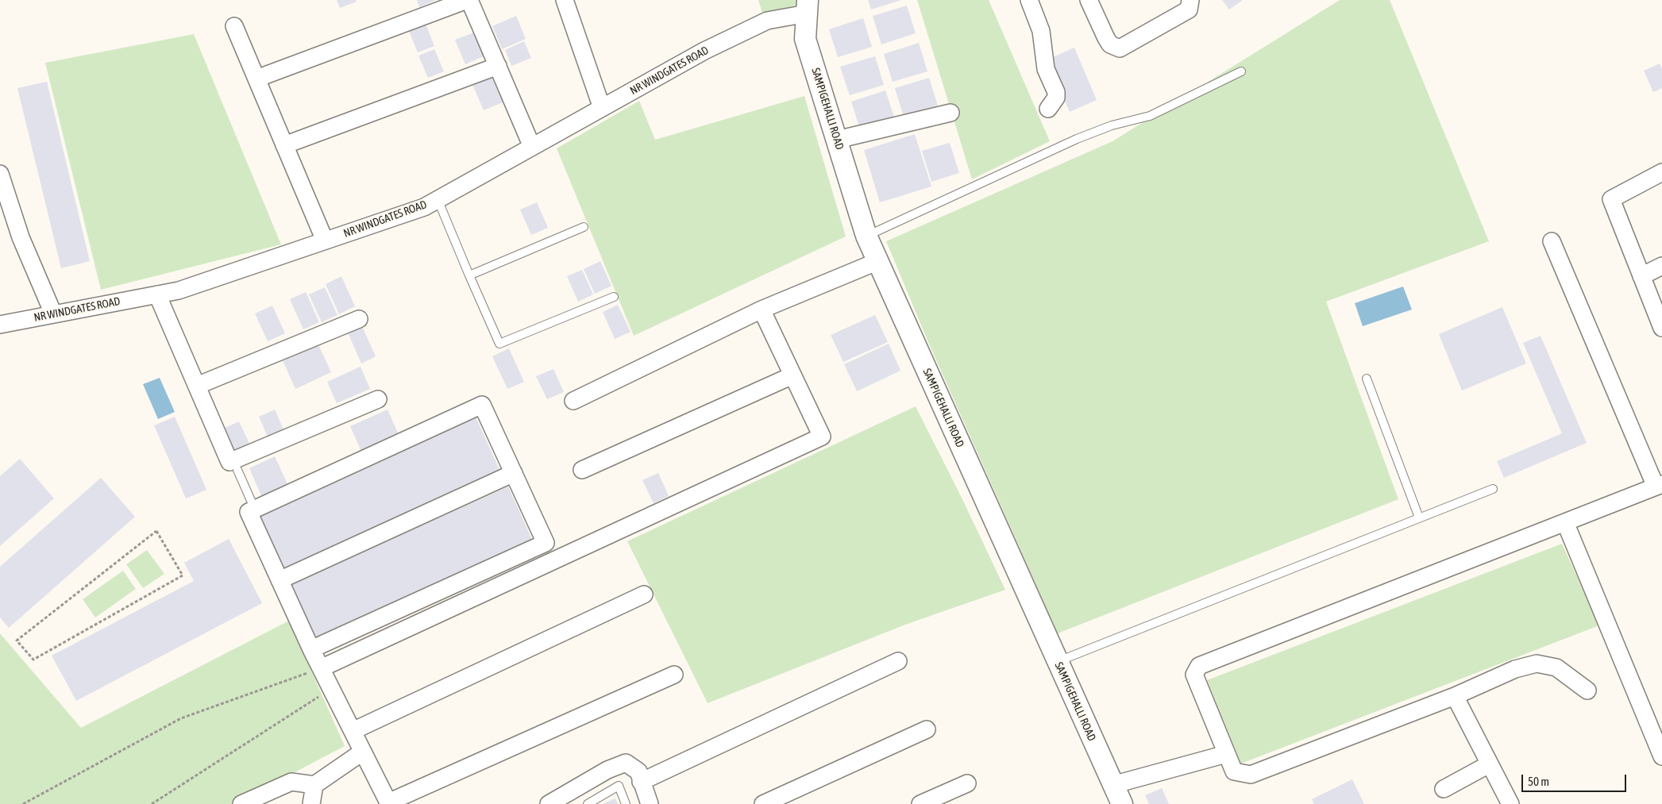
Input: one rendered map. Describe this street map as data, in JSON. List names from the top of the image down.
{
  "streets": {
    "street": ["NR WINDGATES ROAD", "SAMPIGEHALLI ROAD"]
  },
  "crossings": [
    ["NR WINDGATES ROAD", "SAMPIGEHALLI ROAD"]
  ],
  "scale_bar": "50 m"
}
